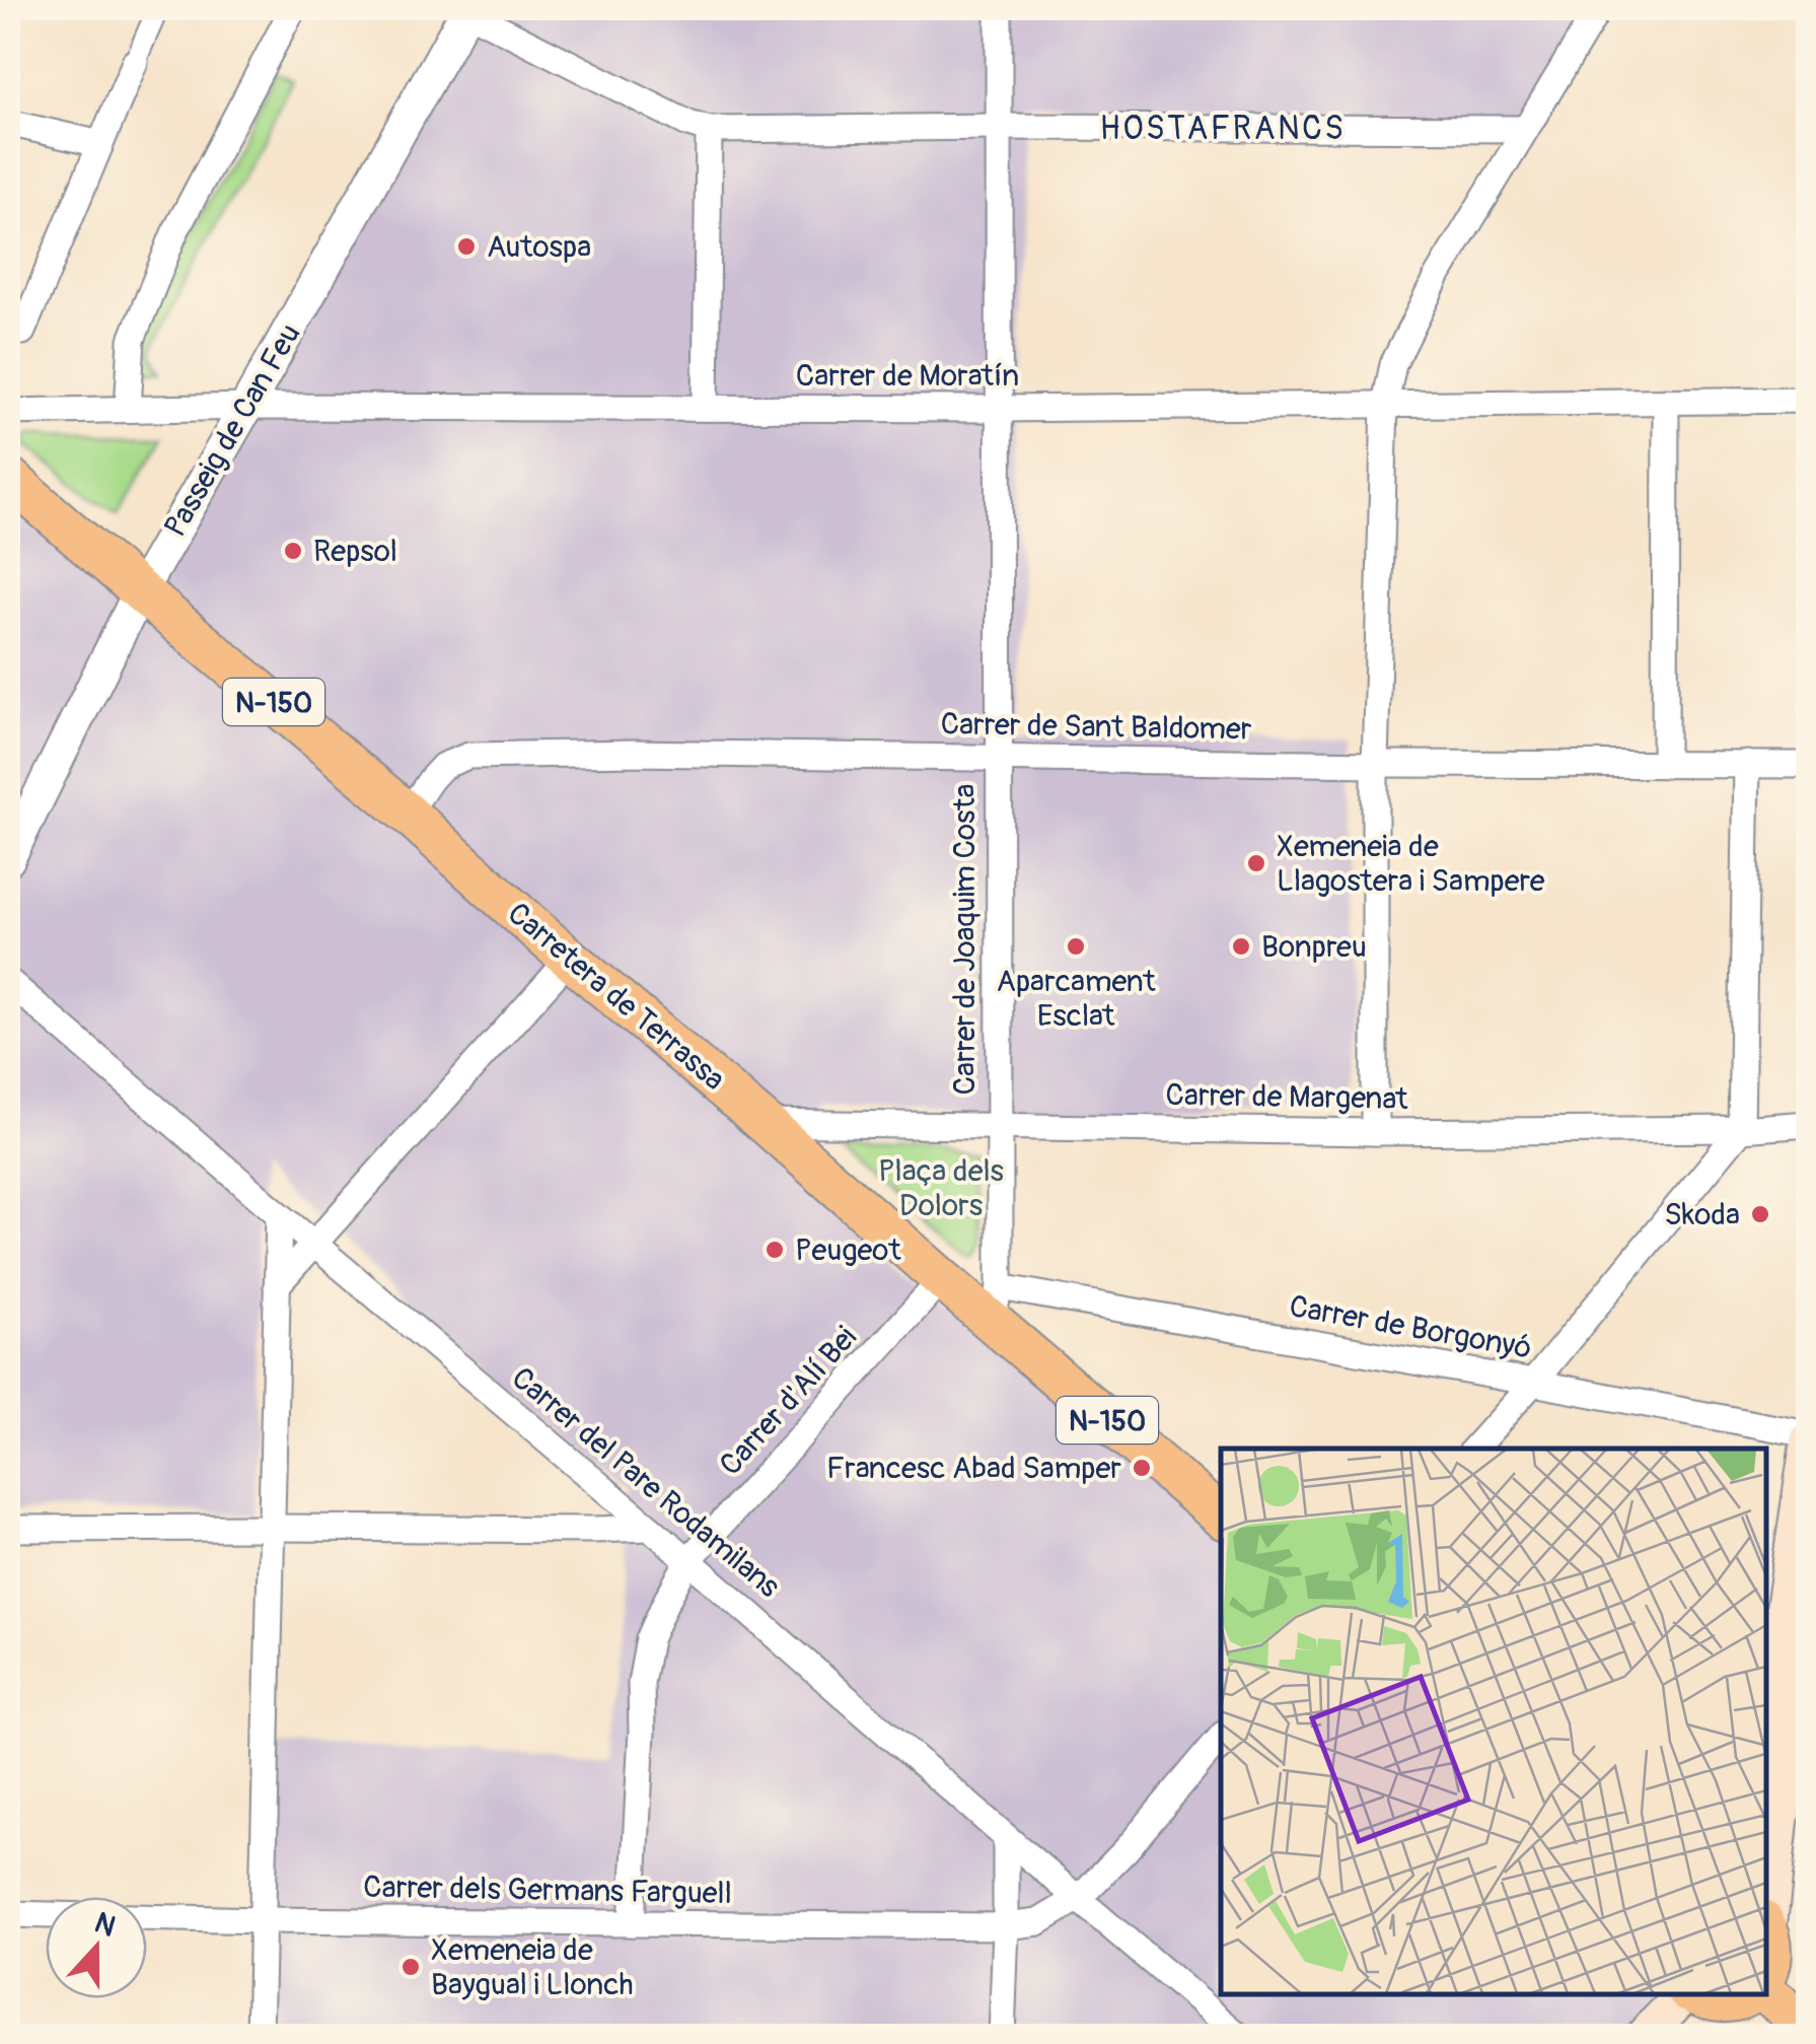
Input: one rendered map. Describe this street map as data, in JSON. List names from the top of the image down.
{
  "streets": {
    "main road": ["N-150", "Carretera de Terrassa"],
    "street": [
      "Carrer de Moratín",
      "Passeig de Can Feu",
      "Carrer de Sant Baldomer",
      "Carrer de Joaquim Costa",
      "Carrer de Margenat",
      "Carrer de Borgonyó",
      "Carrer d'Alí Bei",
      "Carrer del Pare Rodamilans",
      "Carrer dels Germans Farguell"
    ]
  },
  "crossings": [
    ["Carrer de Moratín", "Passeig de Can Feu"],
    ["Carrer de Moratín", "Carrer de Joaquim Costa"],
    ["Passeig de Can Feu", "Carretera de Terrassa"],
    ["Carrer de Sant Baldomer", "Carrer de Joaquim Costa"],
    ["Carrer de Sant Baldomer", "Carretera de Terrassa"],
    ["Carrer de Joaquim Costa", "Carretera de Terrassa"],
    ["Carrer de Joaquim Costa", "Carrer de Margenat"],
    ["Carrer de Joaquim Costa", "Carrer de Borgonyó"],
    ["Carretera de Terrassa", "Carrer de Margenat"],
    ["Carretera de Terrassa", "Carrer de Borgonyó"],
    ["Carretera de Terrassa", "Carrer d'Alí Bei"],
    ["Carrer d'Alí Bei", "Carrer del Pare Rodamilans"],
    ["Carrer d'Alí Bei", "Carrer dels Germans Farguell"],
    ["Carrer del Pare Rodamilans", "Carrer dels Germans Farguell"]
  ],
  "districts": ["HOSTAFRANCS"],
  "parks": ["Plaça dels Dolors"],
  "places": [
    "Autospa",
    "Repsol",
    "Xemeneia de Llagostera i Sampere",
    "Aparcament Esclat",
    "Bonpreu",
    "Skoda",
    "Peugeot",
    "Francesc Abad Samper",
    "Xemeneia de Baygual i Llonch"
  ],
  "north": "top"
}
